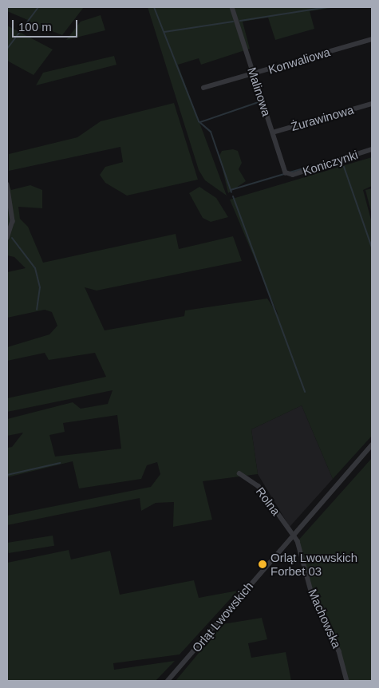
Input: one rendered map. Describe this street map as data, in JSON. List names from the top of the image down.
{
  "streets": {
    "street": [
      "Konwaliowa",
      "Malinowa",
      "Żurawinowa",
      "Koniczynki",
      "Rolna",
      "Orląt Lwowskich",
      "Machowska"
    ]
  },
  "crossings": [
    ["Konwaliowa", "Malinowa"],
    ["Malinowa", "Żurawinowa"],
    ["Malinowa", "Koniczynki"],
    ["Rolna", "Orląt Lwowskich"],
    ["Rolna", "Machowska"],
    ["Orląt Lwowskich", "Machowska"]
  ],
  "places": ["Orląt Lwowskich Forbet 03"],
  "scale_bar": "100 m"
}
